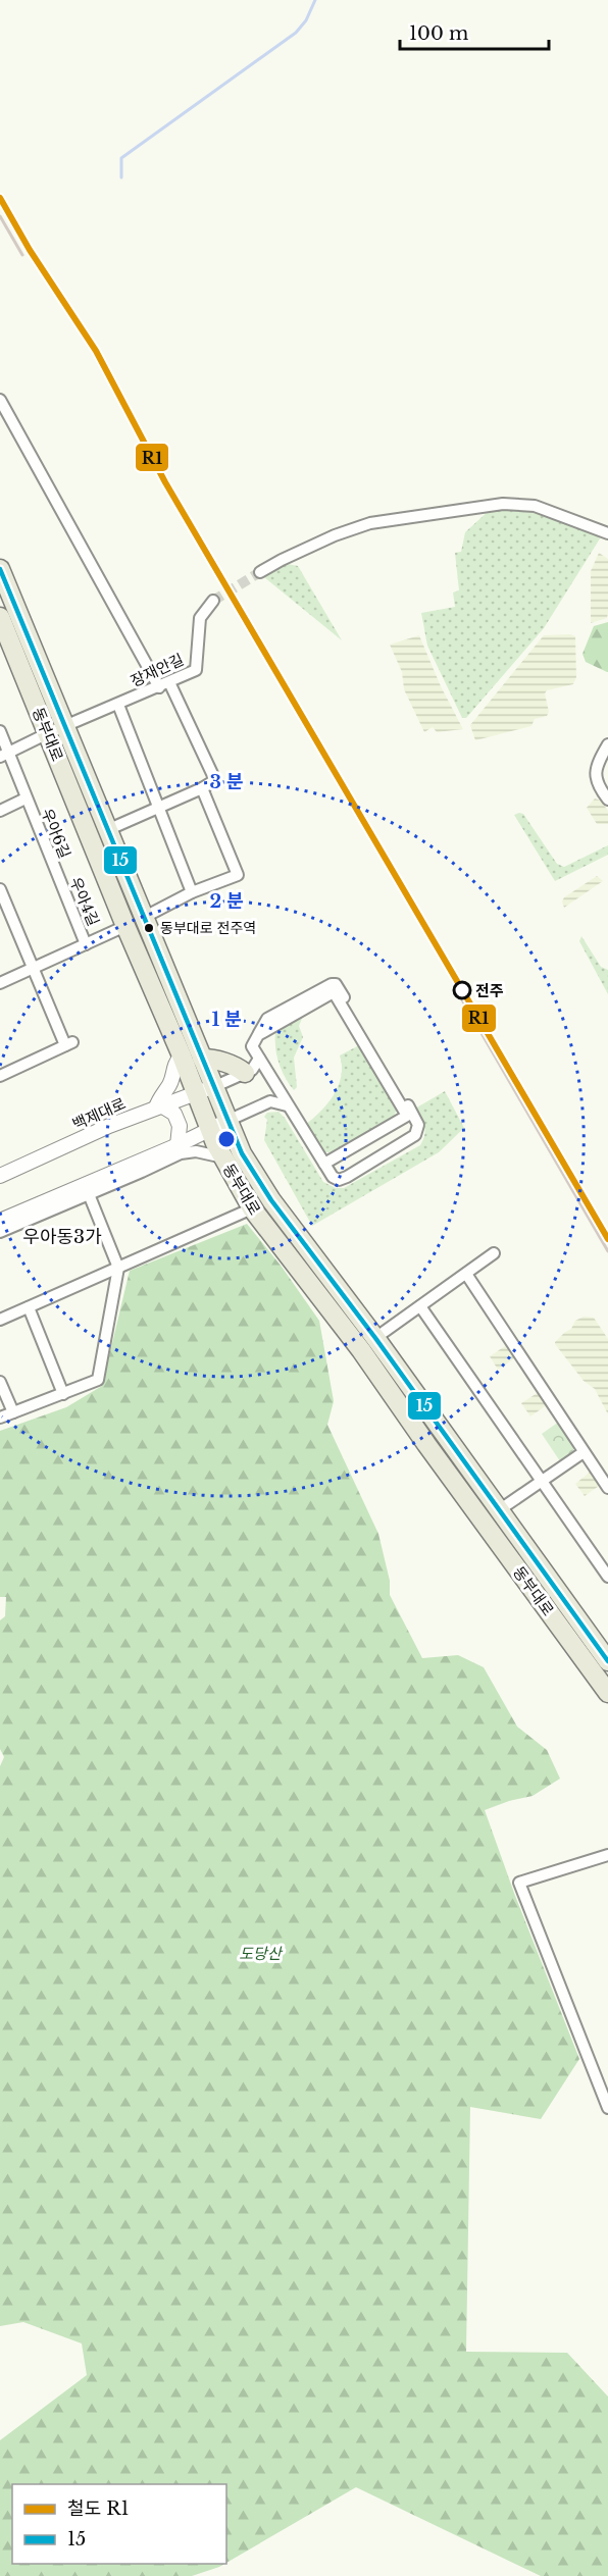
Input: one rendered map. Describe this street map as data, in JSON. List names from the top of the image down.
{
  "streets": {
    "main road": ["동부대로"],
    "street": [
      "장재안길",
      "우아6길",
      "우아4길",
      "백제대로"
    ]
  },
  "crossings": [
    ["장재안길", "동부대로"],
    ["동부대로", "우아4길"],
    ["동부대로", "백제대로"],
    ["우아6길", "우아4길"]
  ],
  "districts": ["우아동3가"],
  "parks": ["도당산"],
  "places": ["동부대로 전주역", "전주"],
  "lines": ["rail line R1", "transit line 15"],
  "legend": ["철도 R1", "15"],
  "scale_bar": "100 m",
  "rings": ["3 분", "2 분", "1 분"]
}
